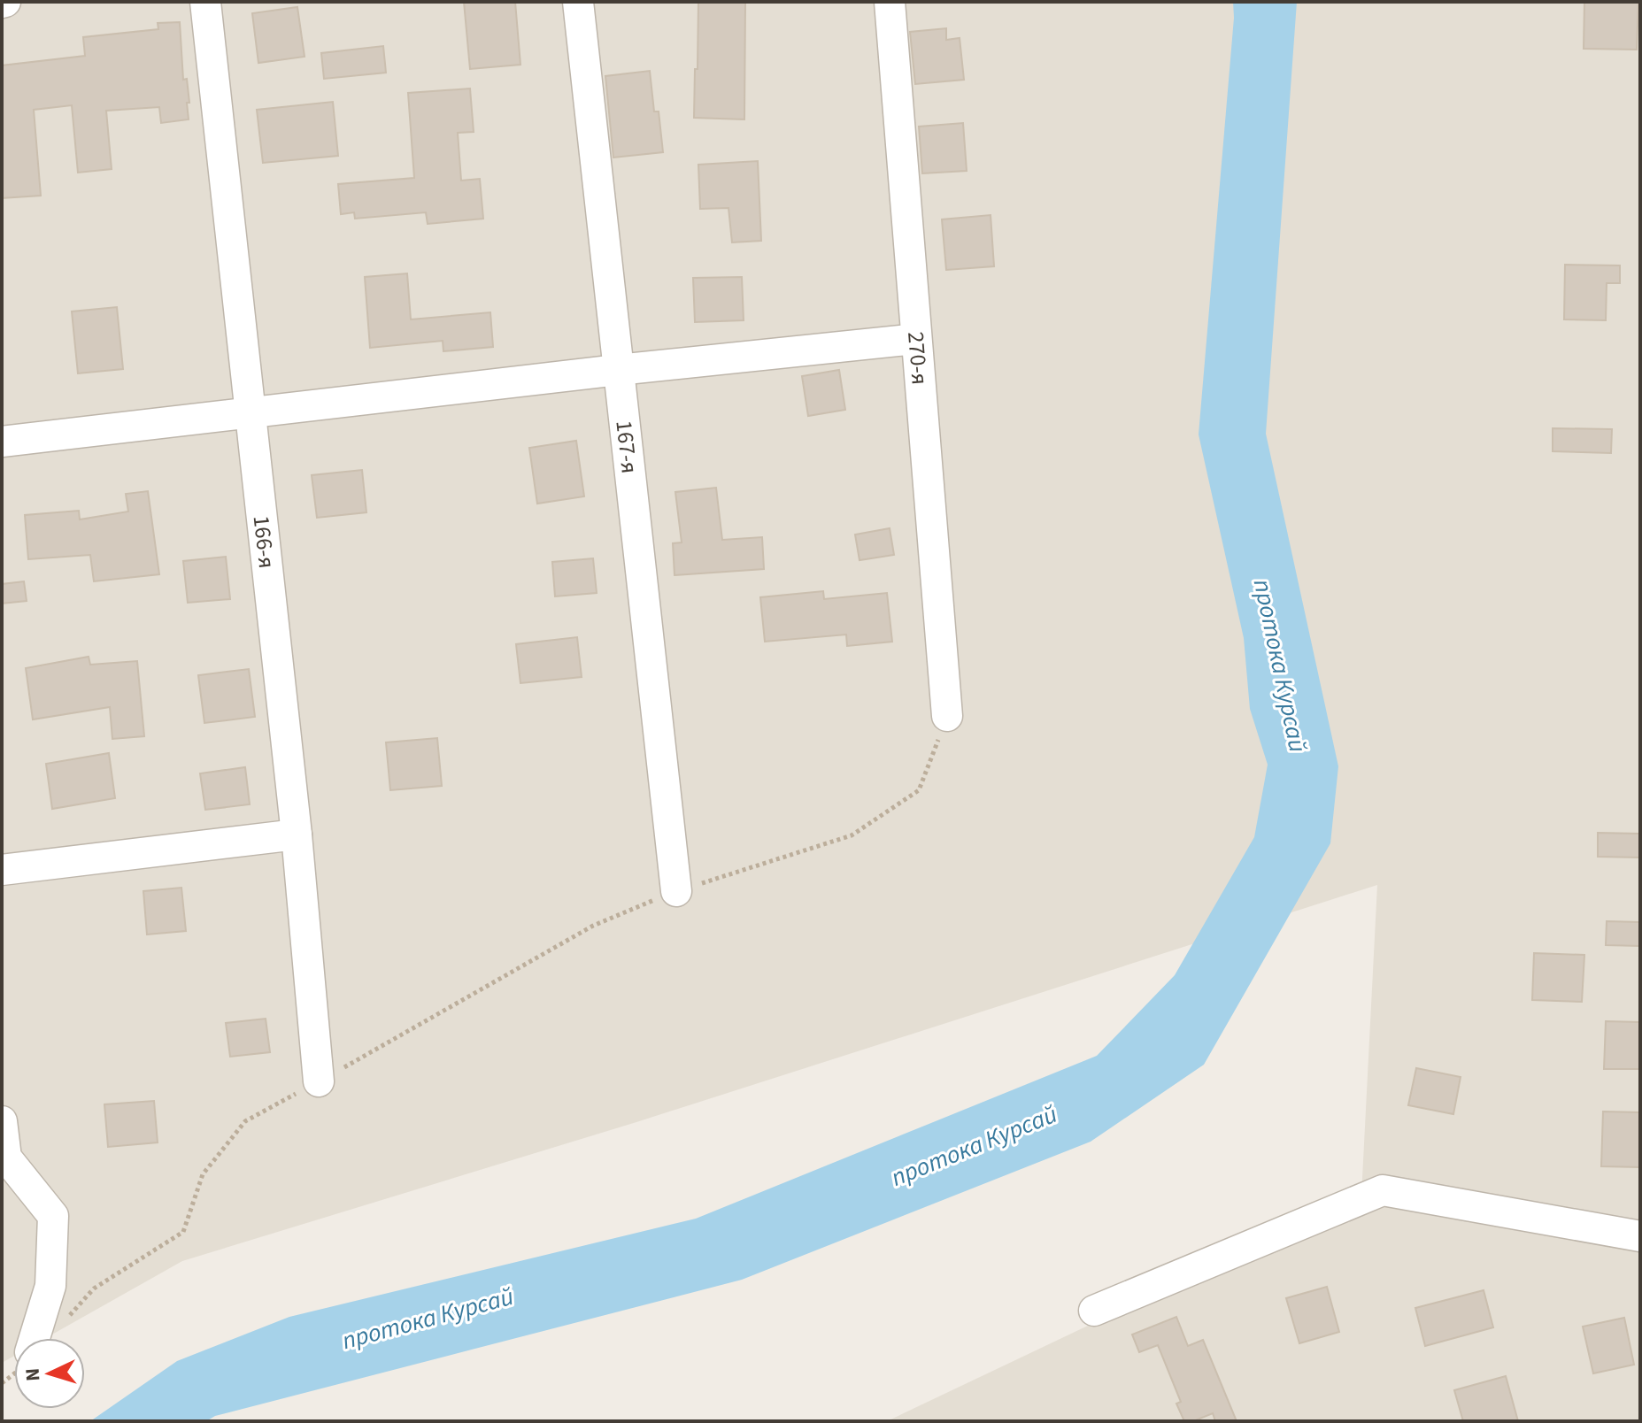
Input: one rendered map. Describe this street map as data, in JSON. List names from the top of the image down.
{
  "streets": {
    "street": ["270-я", "167-я", "166-я"]
  },
  "water": ["протока Курсай"],
  "north": "left"
}
